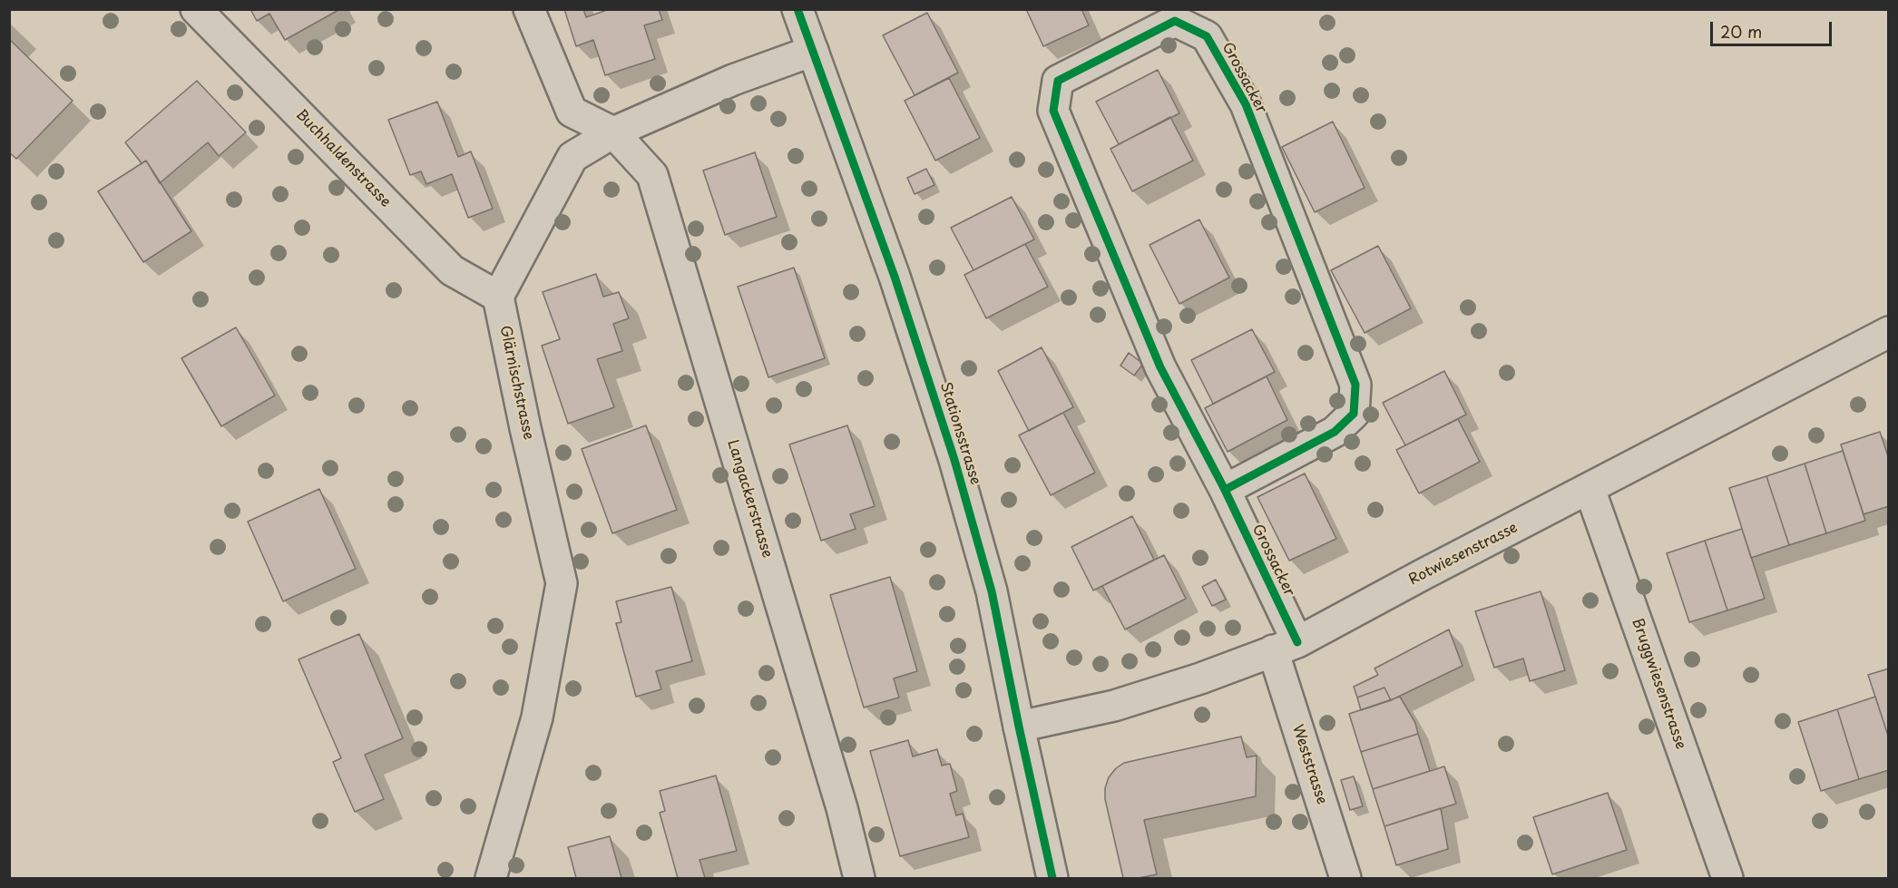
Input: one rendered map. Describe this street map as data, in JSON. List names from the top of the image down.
{
  "streets": {
    "street": [
      "Grossacker",
      "Buchhaldenstrasse",
      "Glärnischstrasse",
      "Stationsstrasse",
      "Langackerstrasse",
      "Rotwiesenstrasse",
      "Bruggwiesenstrasse",
      "Weststrasse"
    ]
  },
  "crossings": [
    ["Grossacker", "Rotwiesenstrasse"],
    ["Grossacker", "Weststrasse"],
    ["Buchhaldenstrasse", "Glärnischstrasse"],
    ["Stationsstrasse", "Rotwiesenstrasse"],
    ["Rotwiesenstrasse", "Bruggwiesenstrasse"],
    ["Rotwiesenstrasse", "Weststrasse"]
  ],
  "scale_bar": "20 m"
}
